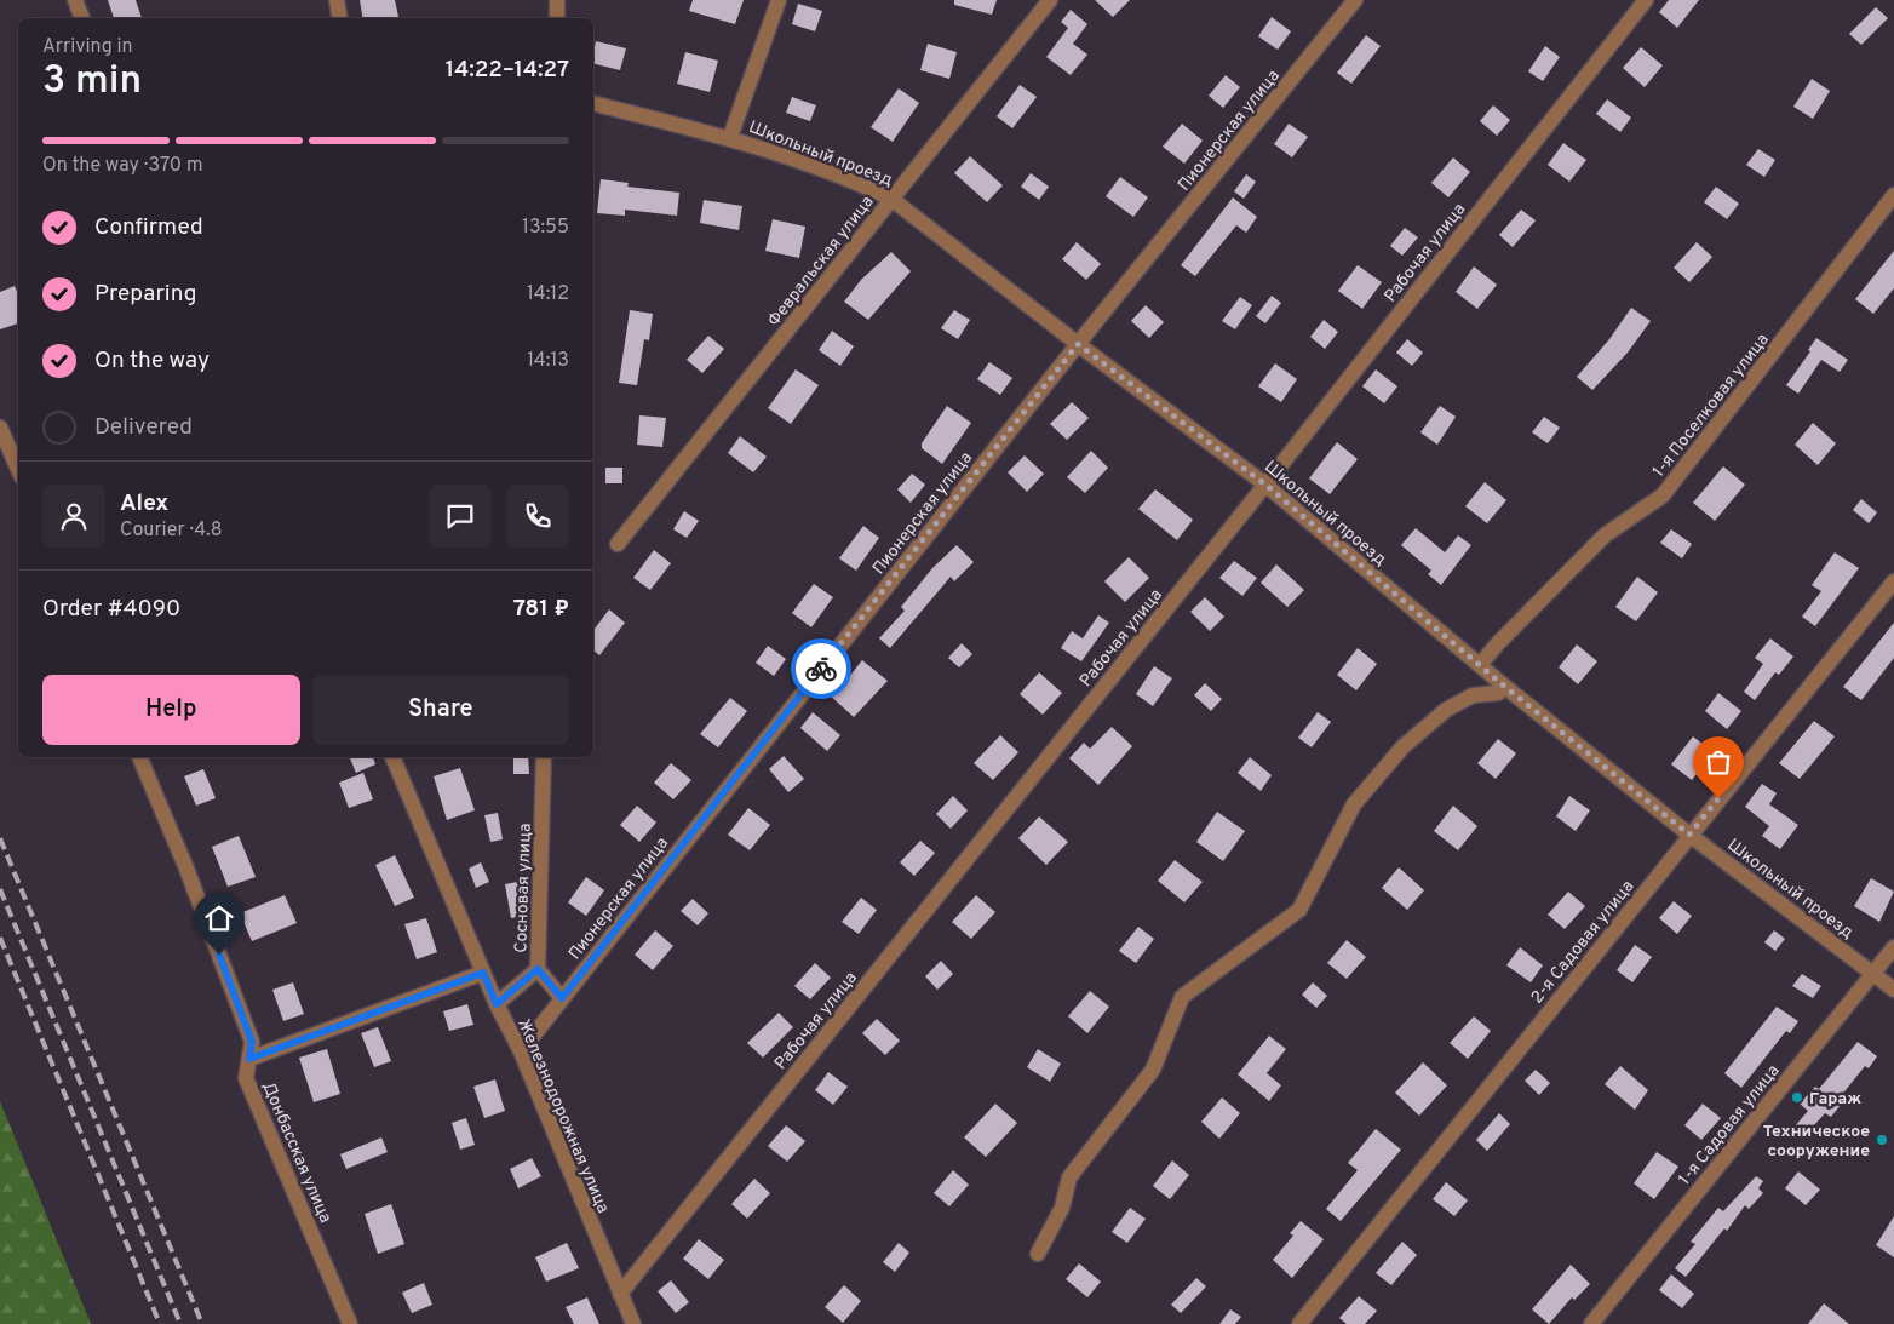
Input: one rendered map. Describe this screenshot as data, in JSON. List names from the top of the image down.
{
  "streets": {
    "street": [
      "Пионерская улица",
      "Школьный проезд",
      "Рабочая улица",
      "Февральская улица",
      "1-я Поселковая улица",
      "Сосновая улица",
      "2-я Садовая улица",
      "Железнодорожная улица",
      "1-я Садовая улица",
      "Донбасская улица"
    ]
  },
  "crossings": [
    ["Пионерская улица", "Школьный проезд"],
    ["Пионерская улица", "Железнодорожная улица"],
    ["Школьный проезд", "Рабочая улица"],
    ["Школьный проезд", "Февральская улица"],
    ["Школьный проезд", "1-я Поселковая улица"],
    ["Школьный проезд", "2-я Садовая улица"],
    ["Школьный проезд", "1-я Садовая улица"],
    ["Рабочая улица", "Железнодорожная улица"],
    ["Сосновая улица", "Железнодорожная улица"]
  ],
  "places": ["Гараж", "Техническое сооружение"],
  "page": {
    "heading": ["3 min", "Arriving in", "14:22–14:27"],
    "panel": [
      "Alex",
      "Courier · 4.8",
      "Order #4090",
      "781 ₽"
    ],
    "bar": "On the way · 370 m",
    "list": [
      ["Confirmed", "13:55"],
      ["Preparing", "14:12"],
      ["On the way", "14:13"],
      "Delivered"
    ],
    "buttons": ["Help", "Share"]
  }
}
